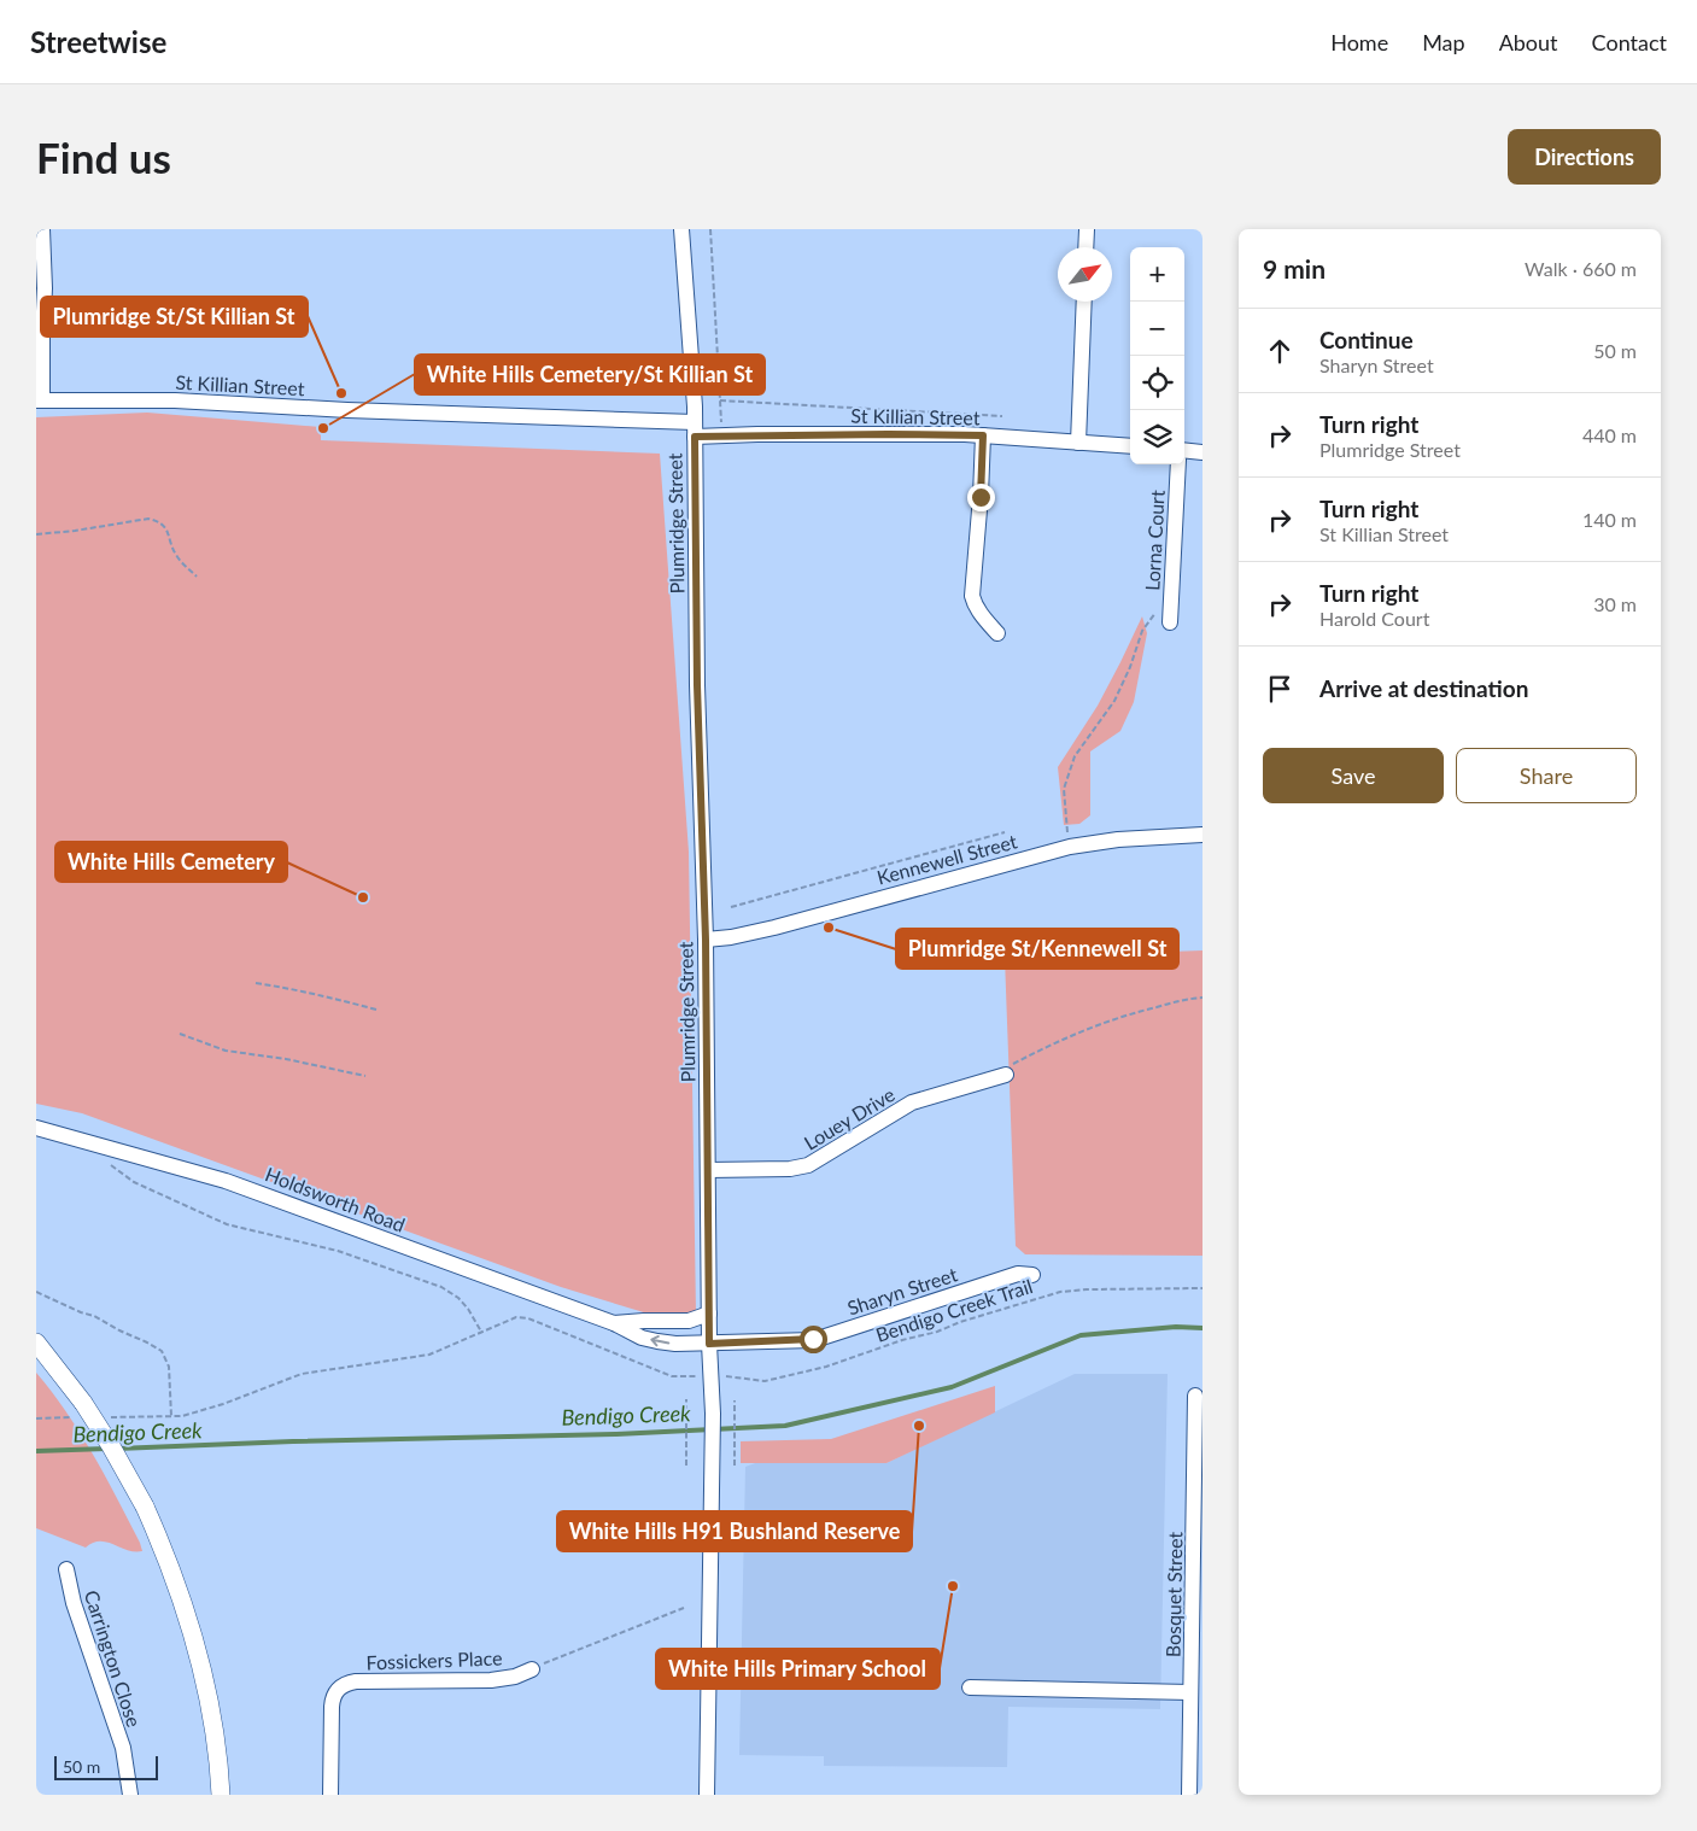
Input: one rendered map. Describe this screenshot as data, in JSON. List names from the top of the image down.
{
  "streets": {
    "street": [
      "St Killian Street",
      "Plumridge Street",
      "Lorna Court",
      "Kennewell Street",
      "Louey Drive",
      "Holdsworth Road",
      "Sharyn Street",
      "Bosquet Street",
      "Carrington Close",
      "Fossickers Place"
    ],
    "path": ["Bendigo Creek Trail"]
  },
  "crossings": [
    ["St Killian Street", "Plumridge Street"],
    ["Plumridge Street", "Kennewell Street"],
    ["Plumridge Street", "Louey Drive"],
    ["Plumridge Street", "Holdsworth Road"],
    ["Plumridge Street", "Sharyn Street"],
    ["Holdsworth Road", "Sharyn Street"]
  ],
  "water": ["Bendigo Creek"],
  "places": [
    "Plumridge St/St Killian St",
    "White Hills Cemetery/St Killian St",
    "White Hills Cemetery",
    "Plumridge St/Kennewell St",
    "White Hills H91 Bushland Reserve",
    "White Hills Primary School"
  ],
  "scale_bar": "50 m",
  "north": "top right",
  "page": {
    "header": "Streetwise",
    "nav": [
      "Home",
      "Map",
      "About",
      "Contact"
    ],
    "buttons": [
      "Directions",
      ["Save", "Share"]
    ],
    "title": "Find us",
    "heading": ["9 min", "Walk · 660 m"],
    "map_buttons": ["+", "−"],
    "list": [
      ["Continue", "Sharyn Street", "50 m"],
      ["Turn right", "Plumridge Street", "440 m"],
      ["Turn right", "St Killian Street", "140 m"],
      ["Turn right", "Harold Court", "30 m"],
      "Arrive at destination"
    ],
    "scale": "50 m"
  }
}
